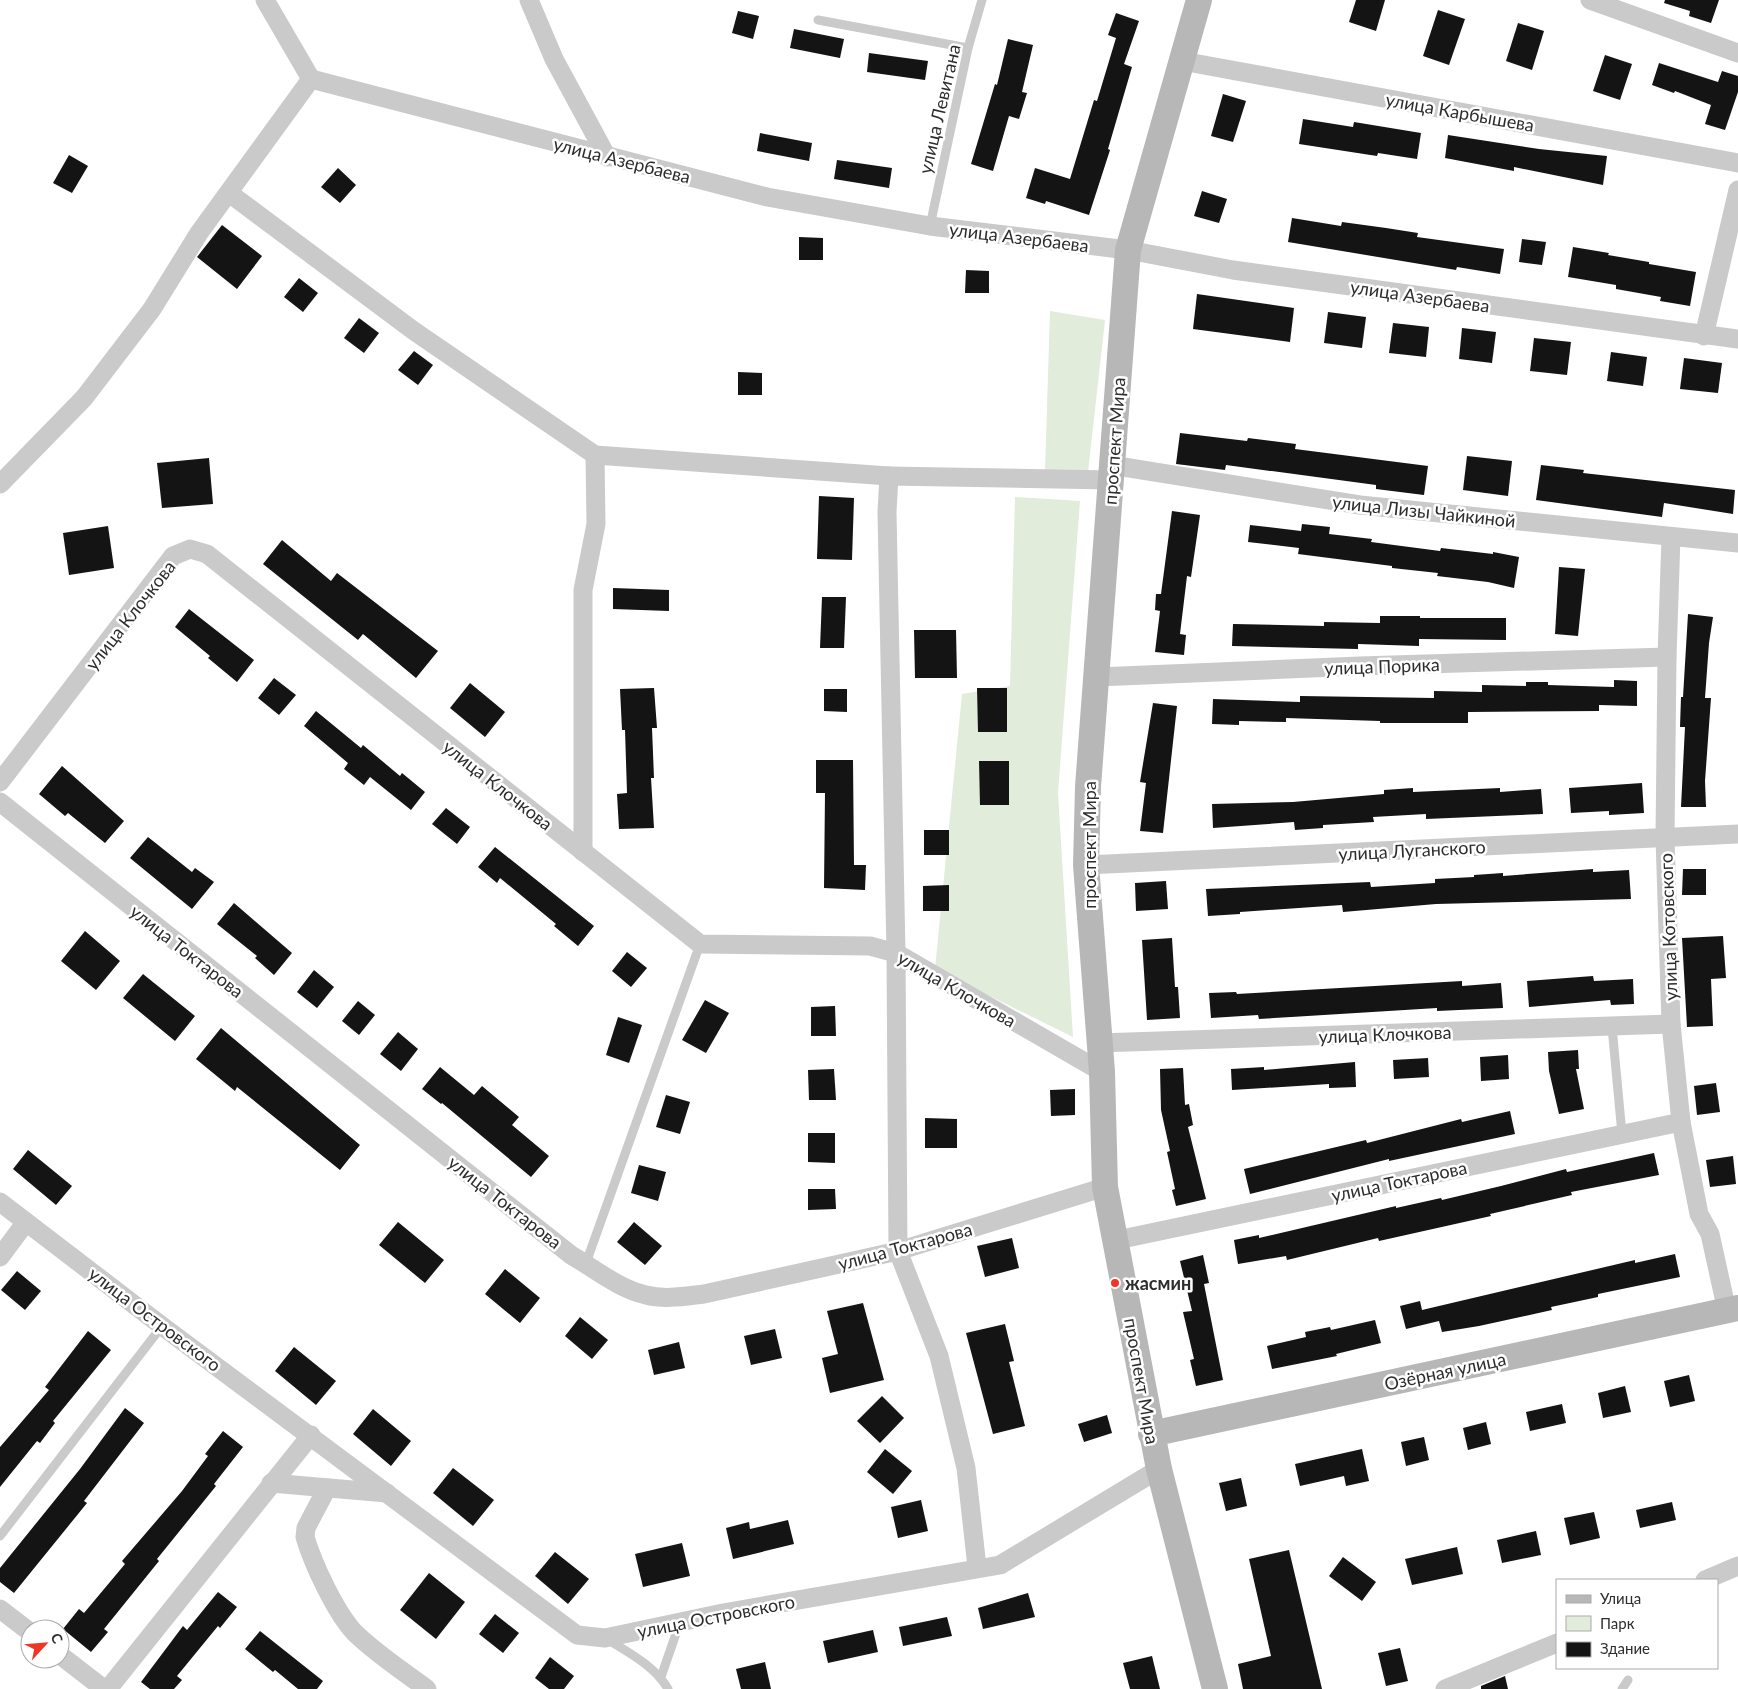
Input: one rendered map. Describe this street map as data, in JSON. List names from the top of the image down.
{
  "streets": {
    "main road": ["проспект Мира", "Озёрная улица"],
    "street": [
      "улица Карбышева",
      "улица Азербаева",
      "улица Лизы Чайкиной",
      "улица Клочкова",
      "улица Порика",
      "улица Луганского",
      "улица Котовского",
      "улица Токтарова",
      "улица Островского"
    ],
    "lane": ["улица Левитана"]
  },
  "crossings": [
    ["улица Левитана", "улица Азербаева"],
    ["улица Карбышева", "проспект Мира"],
    ["улица Азербаева", "проспект Мира"],
    ["проспект Мира", "улица Лизы Чайкиной"],
    ["проспект Мира", "улица Клочкова"],
    ["проспект Мира", "улица Порика"],
    ["проспект Мира", "улица Луганского"],
    ["проспект Мира", "улица Токтарова"],
    ["проспект Мира", "улица Островского"],
    ["проспект Мира", "Озёрная улица"],
    ["улица Лизы Чайкиной", "улица Котовского"],
    ["улица Клочкова", "улица Котовского"],
    ["улица Порика", "улица Котовского"],
    ["улица Луганского", "улица Котовского"],
    ["улица Котовского", "улица Токтарова"],
    ["улица Котовского", "Озёрная улица"]
  ],
  "places": ["жасмин"],
  "legend": ["Улица", "Парк", "Здание"],
  "north": "top right"
}
